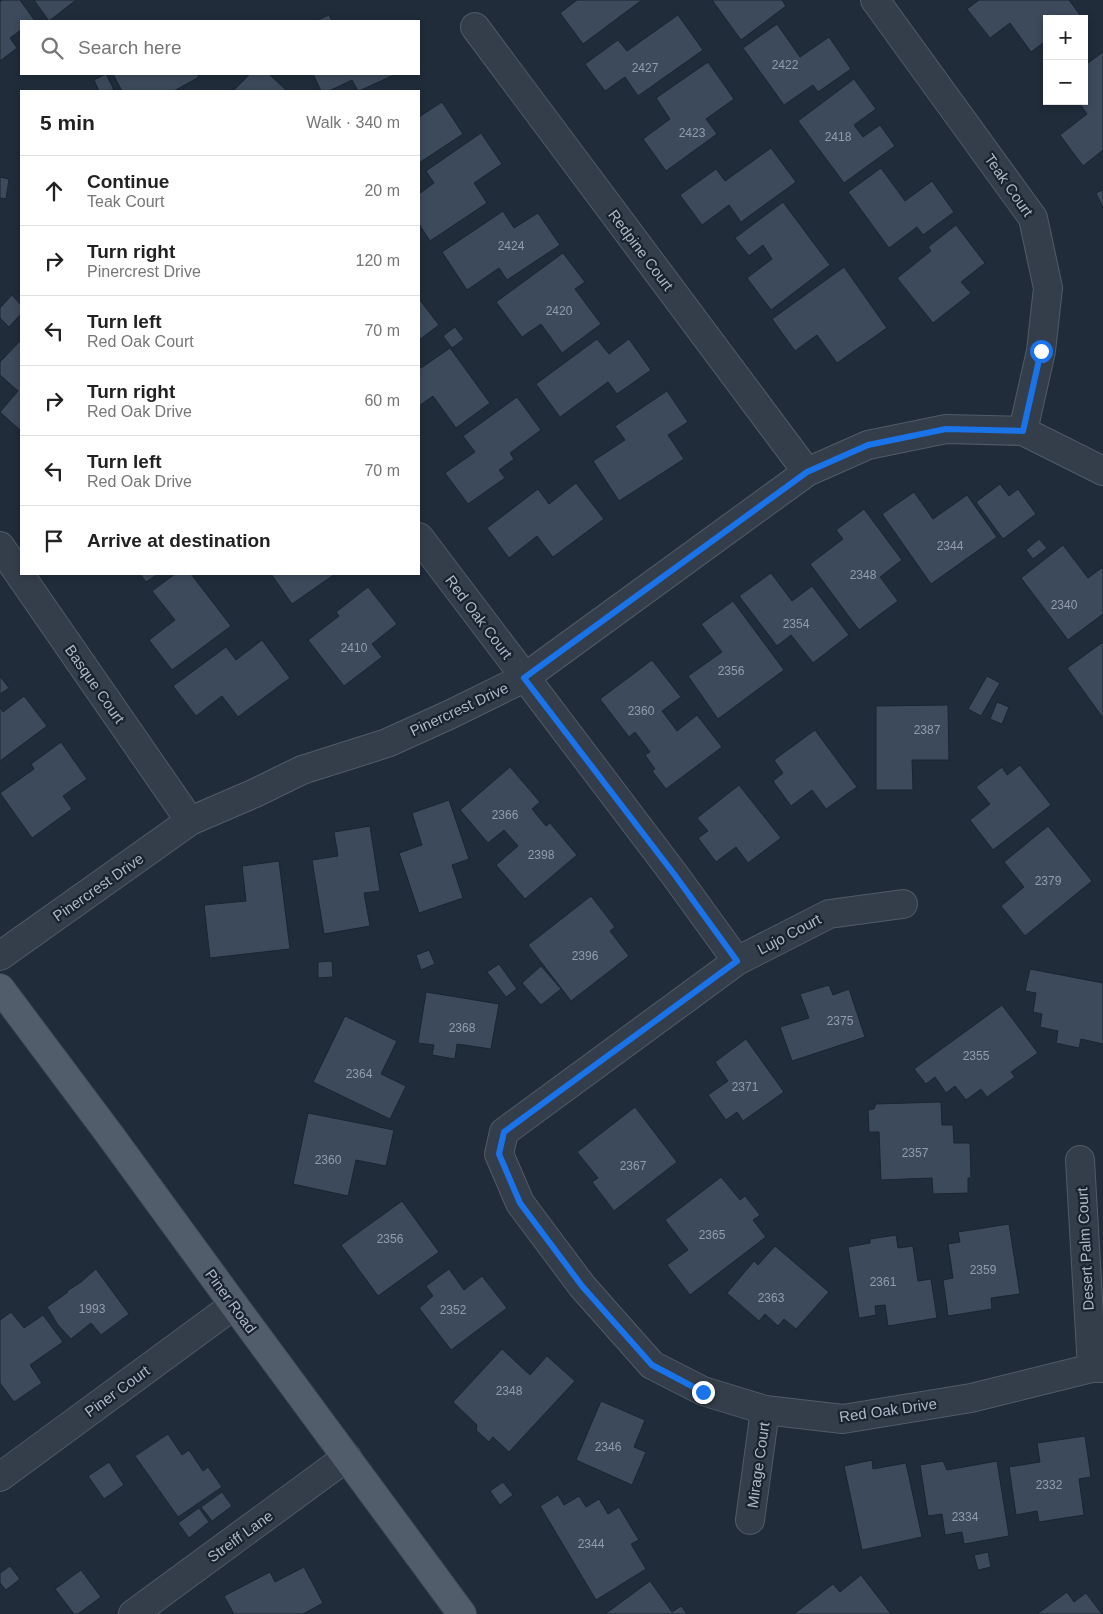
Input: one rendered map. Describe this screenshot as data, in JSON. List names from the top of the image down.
{
  "streets": {
    "main road": ["Piner Road"],
    "street": [
      "Teak Court",
      "Redpine Court",
      "Red Oak Court",
      "Basque Court",
      "Pinercrest Drive",
      "Lujo Court",
      "Desert Palm Court",
      "Piner Court",
      "Red Oak Drive",
      "Mirage Court",
      "Streiff Lane"
    ]
  },
  "crossings": [
    ["Teak Court", "Pinercrest Drive"],
    ["Redpine Court", "Pinercrest Drive"],
    ["Red Oak Court", "Pinercrest Drive"],
    ["Red Oak Court", "Lujo Court"],
    ["Red Oak Court", "Red Oak Drive"],
    ["Basque Court", "Pinercrest Drive"],
    ["Lujo Court", "Red Oak Drive"],
    ["Desert Palm Court", "Red Oak Drive"],
    ["Piner Road", "Piner Court"],
    ["Piner Road", "Streiff Lane"],
    ["Red Oak Drive", "Mirage Court"]
  ],
  "house_numbers": [
    "2422",
    "2427",
    "2423",
    "2418",
    "2424",
    "2420",
    "2344",
    "2348",
    "2340",
    "2354",
    "2410",
    "2356",
    "2360",
    "2387",
    "2366",
    "2398",
    "2379",
    "2396",
    "2375",
    "2368",
    "2355",
    "2364",
    "2371",
    "2357",
    "2360",
    "2367",
    "2365",
    "2356",
    "2359",
    "2361",
    "2363",
    "1993",
    "2352",
    "2348",
    "2346",
    "2332",
    "2334",
    "2344"
  ],
  "page": {
    "map_buttons": ["+", "−"],
    "search": "Search here",
    "heading": ["5 min", "Walk · 340 m"],
    "list": [
      ["Continue", "Teak Court", "20 m"],
      ["Turn right", "Pinercrest Drive", "120 m"],
      ["Turn left", "Red Oak Court", "70 m"],
      ["Turn right", "Red Oak Drive", "60 m"],
      ["Turn left", "Red Oak Drive", "70 m"],
      "Arrive at destination"
    ]
  }
}
